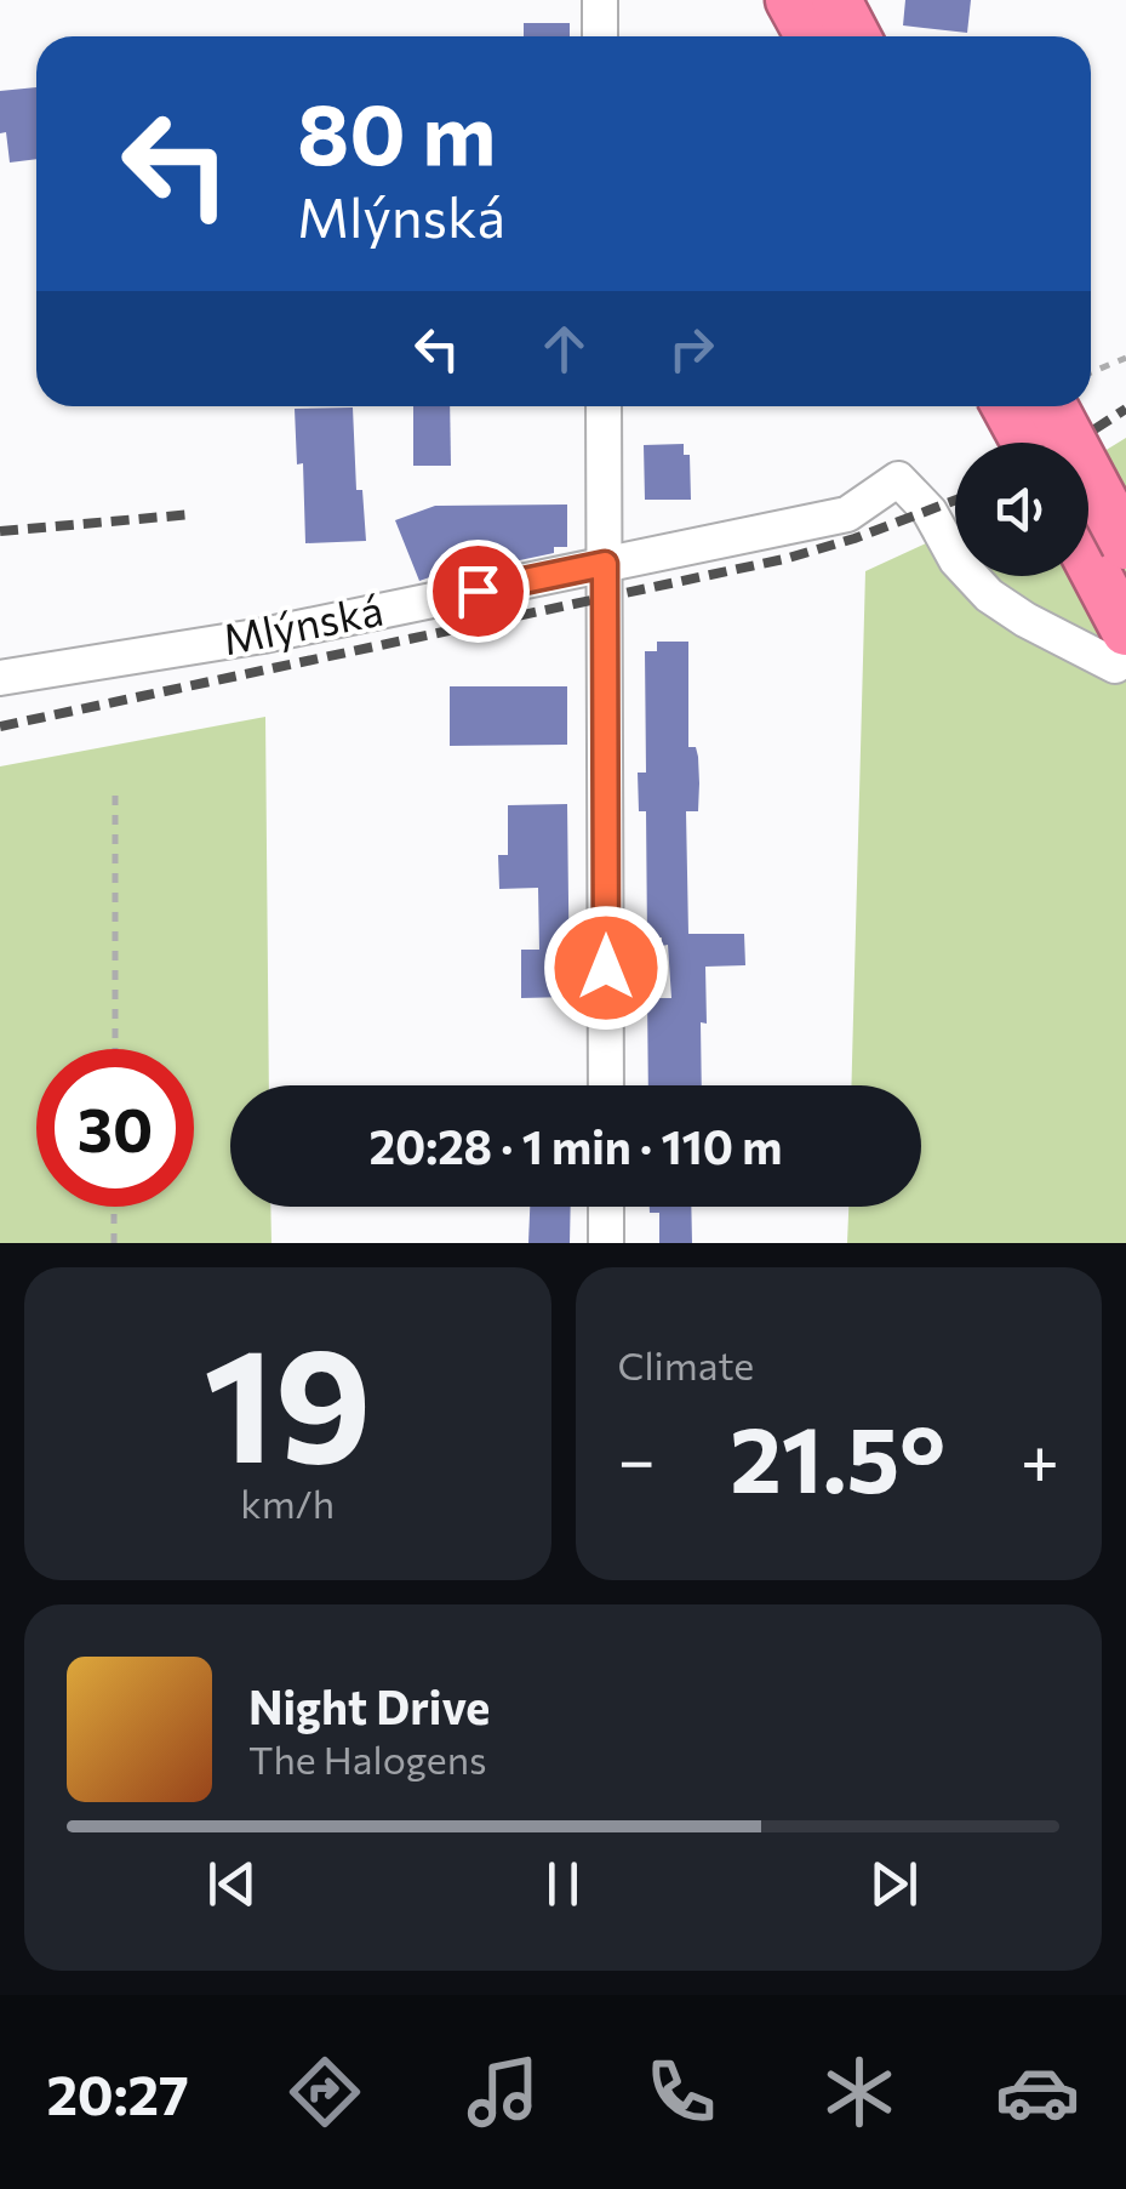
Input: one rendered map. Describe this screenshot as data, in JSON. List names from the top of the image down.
{
  "streets": {
    "street": ["Mlýnská"]
  },
  "page": {
    "turn": ["80 m", "Mlýnská"],
    "limit": "30",
    "trip": "20:28 · 1 min · 110 m",
    "tile": [
      ["19", "km/h"],
      "Climate"
    ],
    "heat": ["−", "21.5°", "+"],
    "song": ["Night Drive", "The Halogens"],
    "tabs": "20:27"
  }
}
